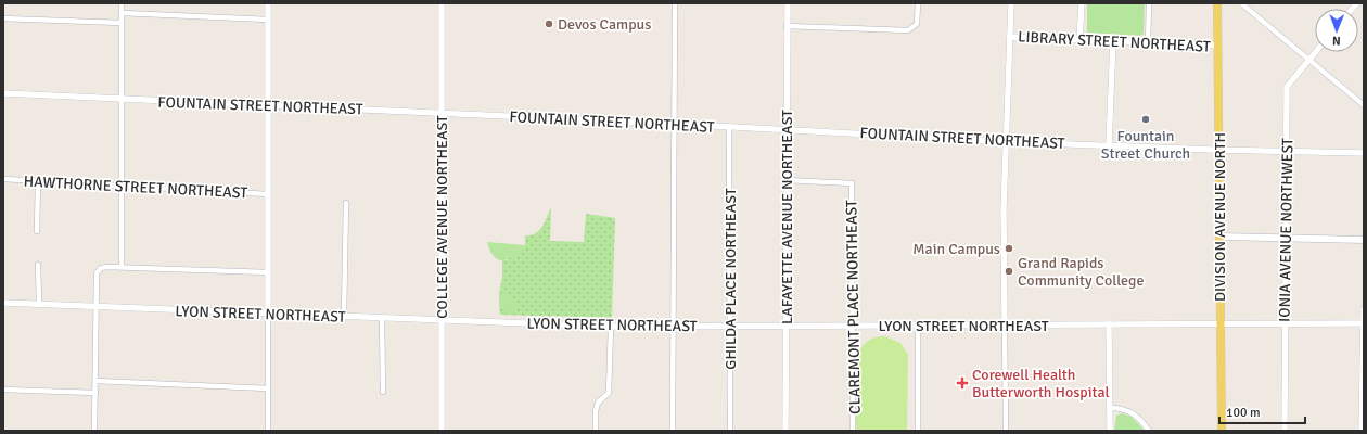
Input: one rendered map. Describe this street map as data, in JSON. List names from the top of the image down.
{
  "streets": {
    "main road": ["DIVISION AVENUE NORTH"],
    "street": [
      "LIBRARY STREET NORTHEAST",
      "FOUNTAIN STREET NORTHEAST",
      "HAWTHORNE STREET NORTHEAST",
      "COLLEGE AVENUE NORTHEAST",
      "LAFAYETTE AVENUE NORTHEAST",
      "IONIA AVENUE NORTHWEST",
      "GHILDA PLACE NORTHEAST",
      "CLAREMONT PLACE NORTHEAST",
      "LYON STREET NORTHEAST"
    ]
  },
  "crossings": [
    ["LIBRARY STREET NORTHEAST", "DIVISION AVENUE NORTH"],
    ["FOUNTAIN STREET NORTHEAST", "COLLEGE AVENUE NORTHEAST"],
    ["FOUNTAIN STREET NORTHEAST", "LAFAYETTE AVENUE NORTHEAST"],
    ["FOUNTAIN STREET NORTHEAST", "DIVISION AVENUE NORTH"],
    ["FOUNTAIN STREET NORTHEAST", "IONIA AVENUE NORTHWEST"],
    ["FOUNTAIN STREET NORTHEAST", "GHILDA PLACE NORTHEAST"],
    ["COLLEGE AVENUE NORTHEAST", "LYON STREET NORTHEAST"],
    ["LAFAYETTE AVENUE NORTHEAST", "CLAREMONT PLACE NORTHEAST"],
    ["LAFAYETTE AVENUE NORTHEAST", "LYON STREET NORTHEAST"],
    ["DIVISION AVENUE NORTH", "LYON STREET NORTHEAST"],
    ["IONIA AVENUE NORTHWEST", "LYON STREET NORTHEAST"],
    ["GHILDA PLACE NORTHEAST", "LYON STREET NORTHEAST"],
    ["CLAREMONT PLACE NORTHEAST", "LYON STREET NORTHEAST"]
  ],
  "places": {
    "other": [
      "Devos Campus",
      "Fountain Street Church",
      "Main Campus",
      "Grand Rapids Community College"
    ],
    "health": ["Corewell Health Butterworth Hospital"]
  },
  "scale_bar": "100 m",
  "north": "bottom"
}
